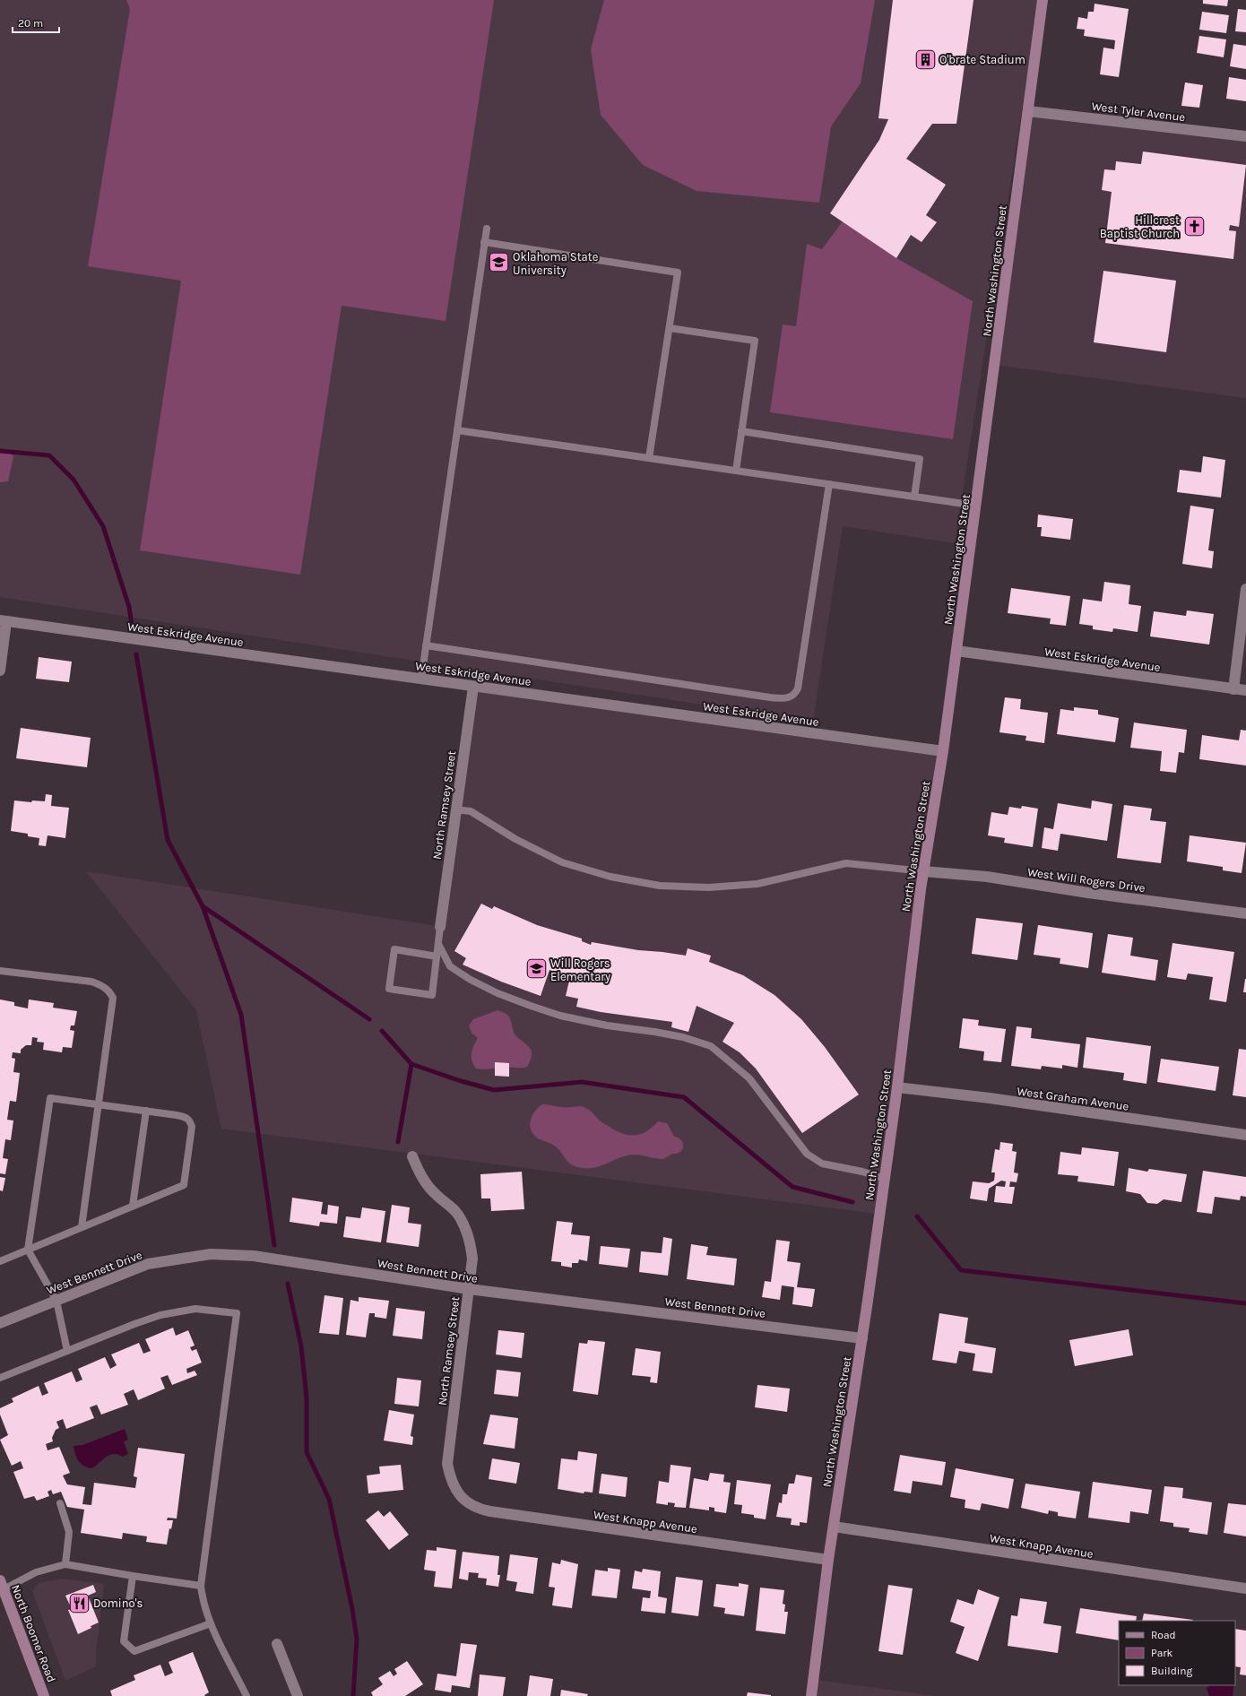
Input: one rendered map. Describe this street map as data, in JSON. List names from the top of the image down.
{
  "streets": {
    "main road": ["North Washington Street", "North Boomer Road"],
    "street": [
      "West Tyler Avenue",
      "West Eskridge Avenue",
      "North Ramsey Street",
      "West Will Rogers Drive",
      "West Graham Avenue",
      "West Bennett Drive",
      "West Knapp Avenue"
    ]
  },
  "crossings": [
    ["West Tyler Avenue", "North Washington Street"],
    ["North Washington Street", "West Eskridge Avenue"],
    ["North Washington Street", "West Will Rogers Drive"],
    ["North Washington Street", "West Graham Avenue"],
    ["North Washington Street", "West Bennett Drive"],
    ["North Washington Street", "West Knapp Avenue"],
    ["West Eskridge Avenue", "North Ramsey Street"],
    ["North Ramsey Street", "West Bennett Drive"],
    ["North Ramsey Street", "West Knapp Avenue"]
  ],
  "places": {
    "building": ["O'brate Stadium"],
    "church": ["Hillcrest Baptist Church"],
    "school or university": ["Oklahoma State University", "Will Rogers Elementary"],
    "restaurant": ["Domino's"]
  },
  "legend": ["Road", "Park", "Building"],
  "scale_bar": "20 m"
}
